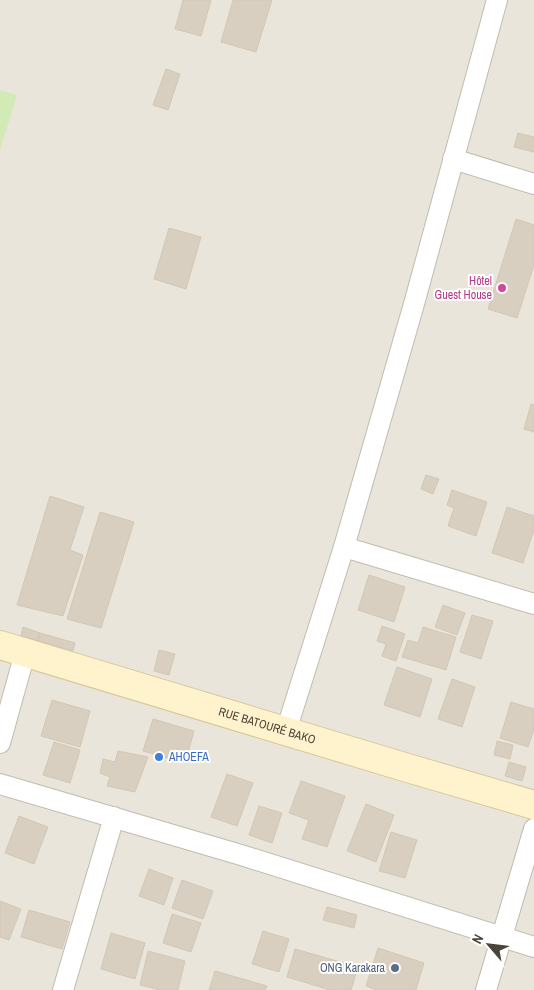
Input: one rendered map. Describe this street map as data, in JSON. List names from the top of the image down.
{
  "streets": {
    "main road": ["RUE BATOURÉ BAKO"]
  },
  "places": ["Hôtel Guest House", "AHOEFA", "ONG Karakara"],
  "north": "top left"
}
